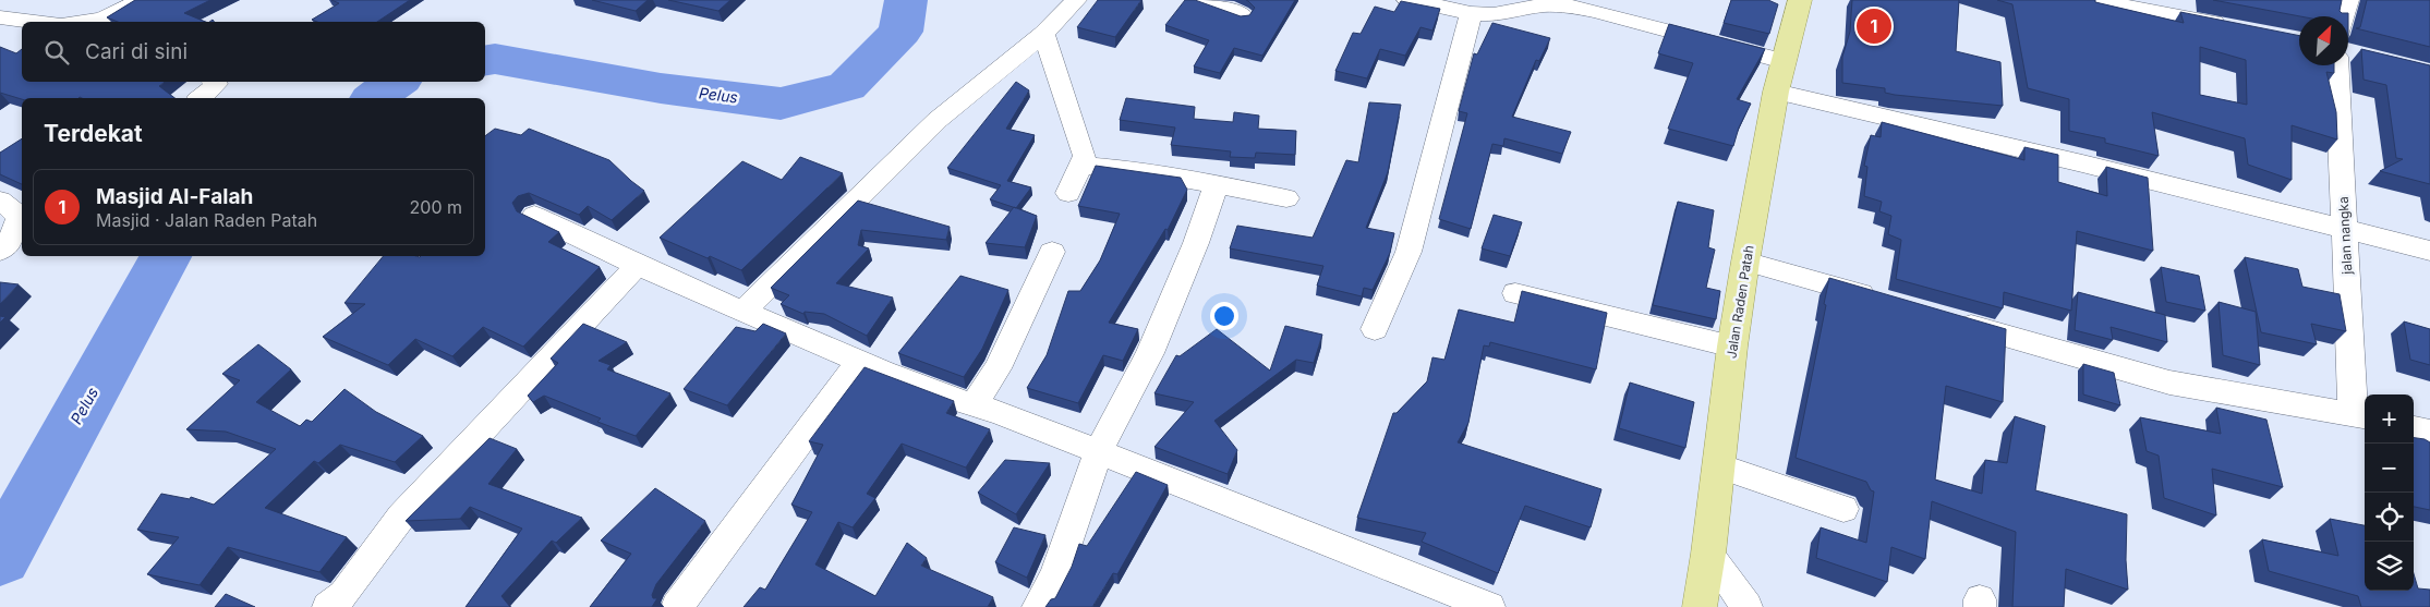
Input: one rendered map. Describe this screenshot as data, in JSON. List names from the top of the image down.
{
  "streets": {
    "main road": ["Jalan Raden Patah"],
    "street": ["jalan nangka"]
  },
  "water": ["Pelus"],
  "north": "top right",
  "page": {
    "pins": "1",
    "search": "Cari di sini",
    "heading": "Terdekat",
    "list": [
      {
        "mark": "1",
        "name": "Masjid Al-Falah",
        "note": "Masjid · Jalan Raden Patah",
        "value": "200 m"
      }
    ],
    "map_buttons": ["+", "−"]
  }
}
